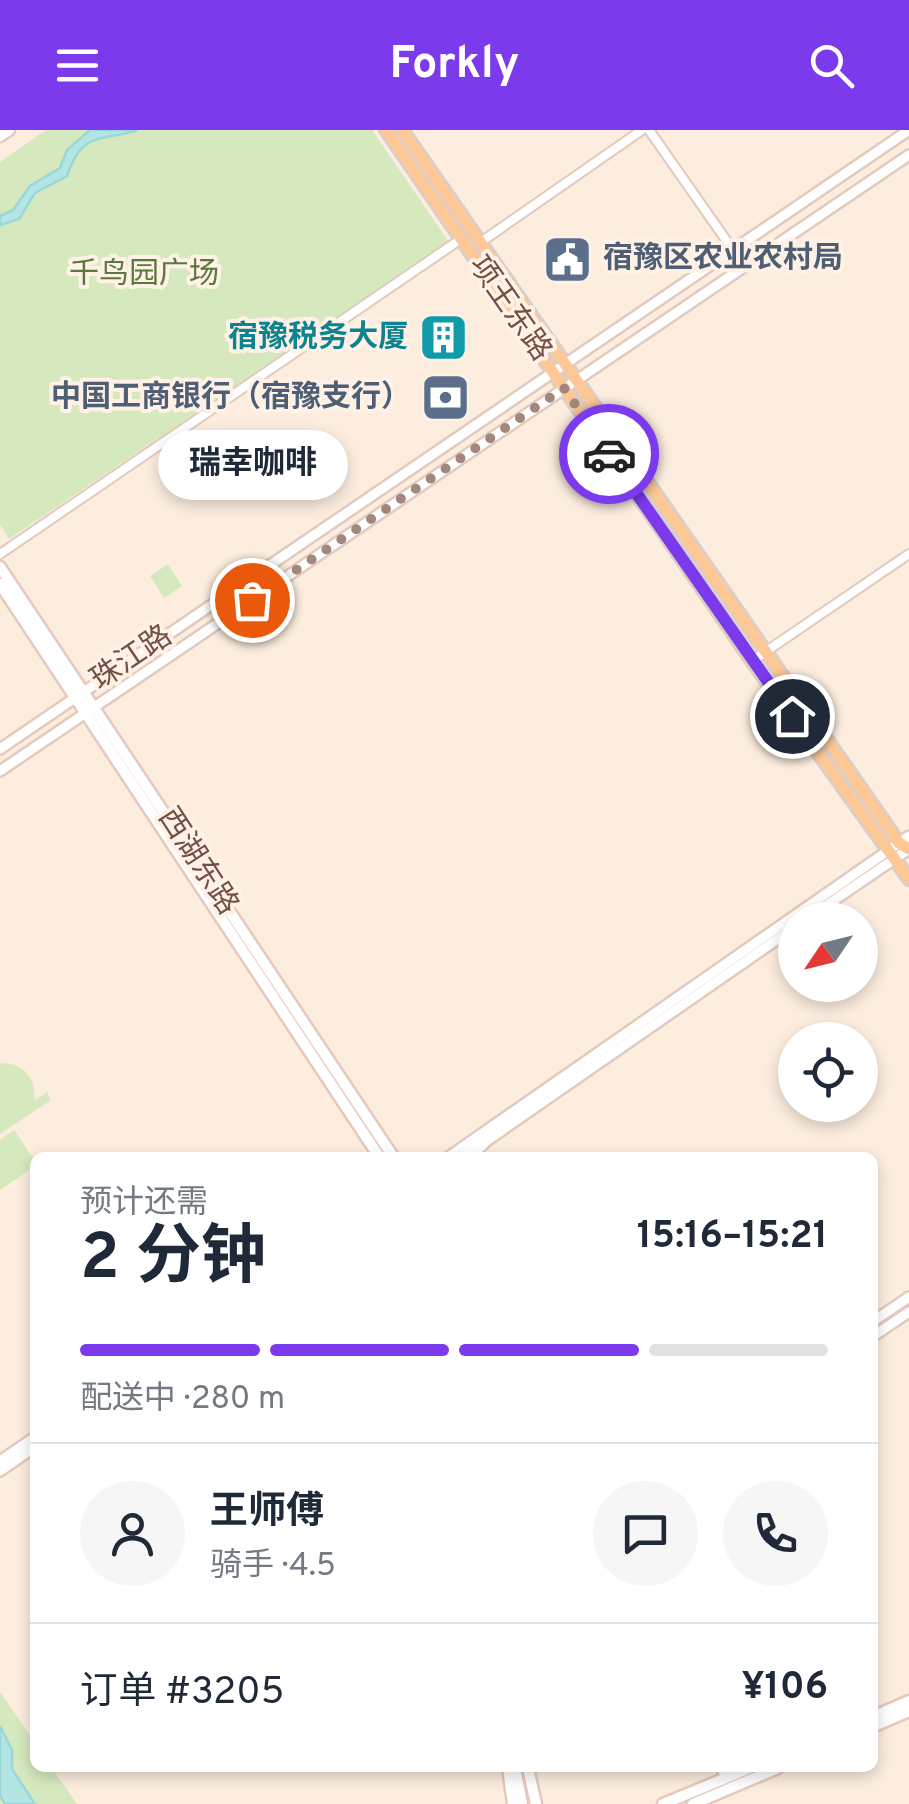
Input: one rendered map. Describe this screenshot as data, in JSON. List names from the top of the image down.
{
  "streets": {
    "main road": ["项王东路", "西湖东路"],
    "street": ["珠江路"]
  },
  "crossings": [
    ["项王东路", "珠江路"],
    ["珠江路", "西湖东路"]
  ],
  "parks": ["千鸟园广场"],
  "places": {
    "public building": ["宿豫区农业农村局"],
    "building": ["宿豫税务大厦"],
    "bank": ["中国工商银行（宿豫支行）"],
    "other": ["瑞幸咖啡"]
  },
  "north": "bottom left",
  "page": {
    "header": "Forkly",
    "bubble": "瑞幸咖啡",
    "heading": ["2 分钟", "预计还需", "15:16–15:21"],
    "panel": [
      "王师傅",
      "骑手 · 4.5",
      "订单 #3205",
      "¥106"
    ],
    "bar": "配送中 · 280 m"
  }
}
